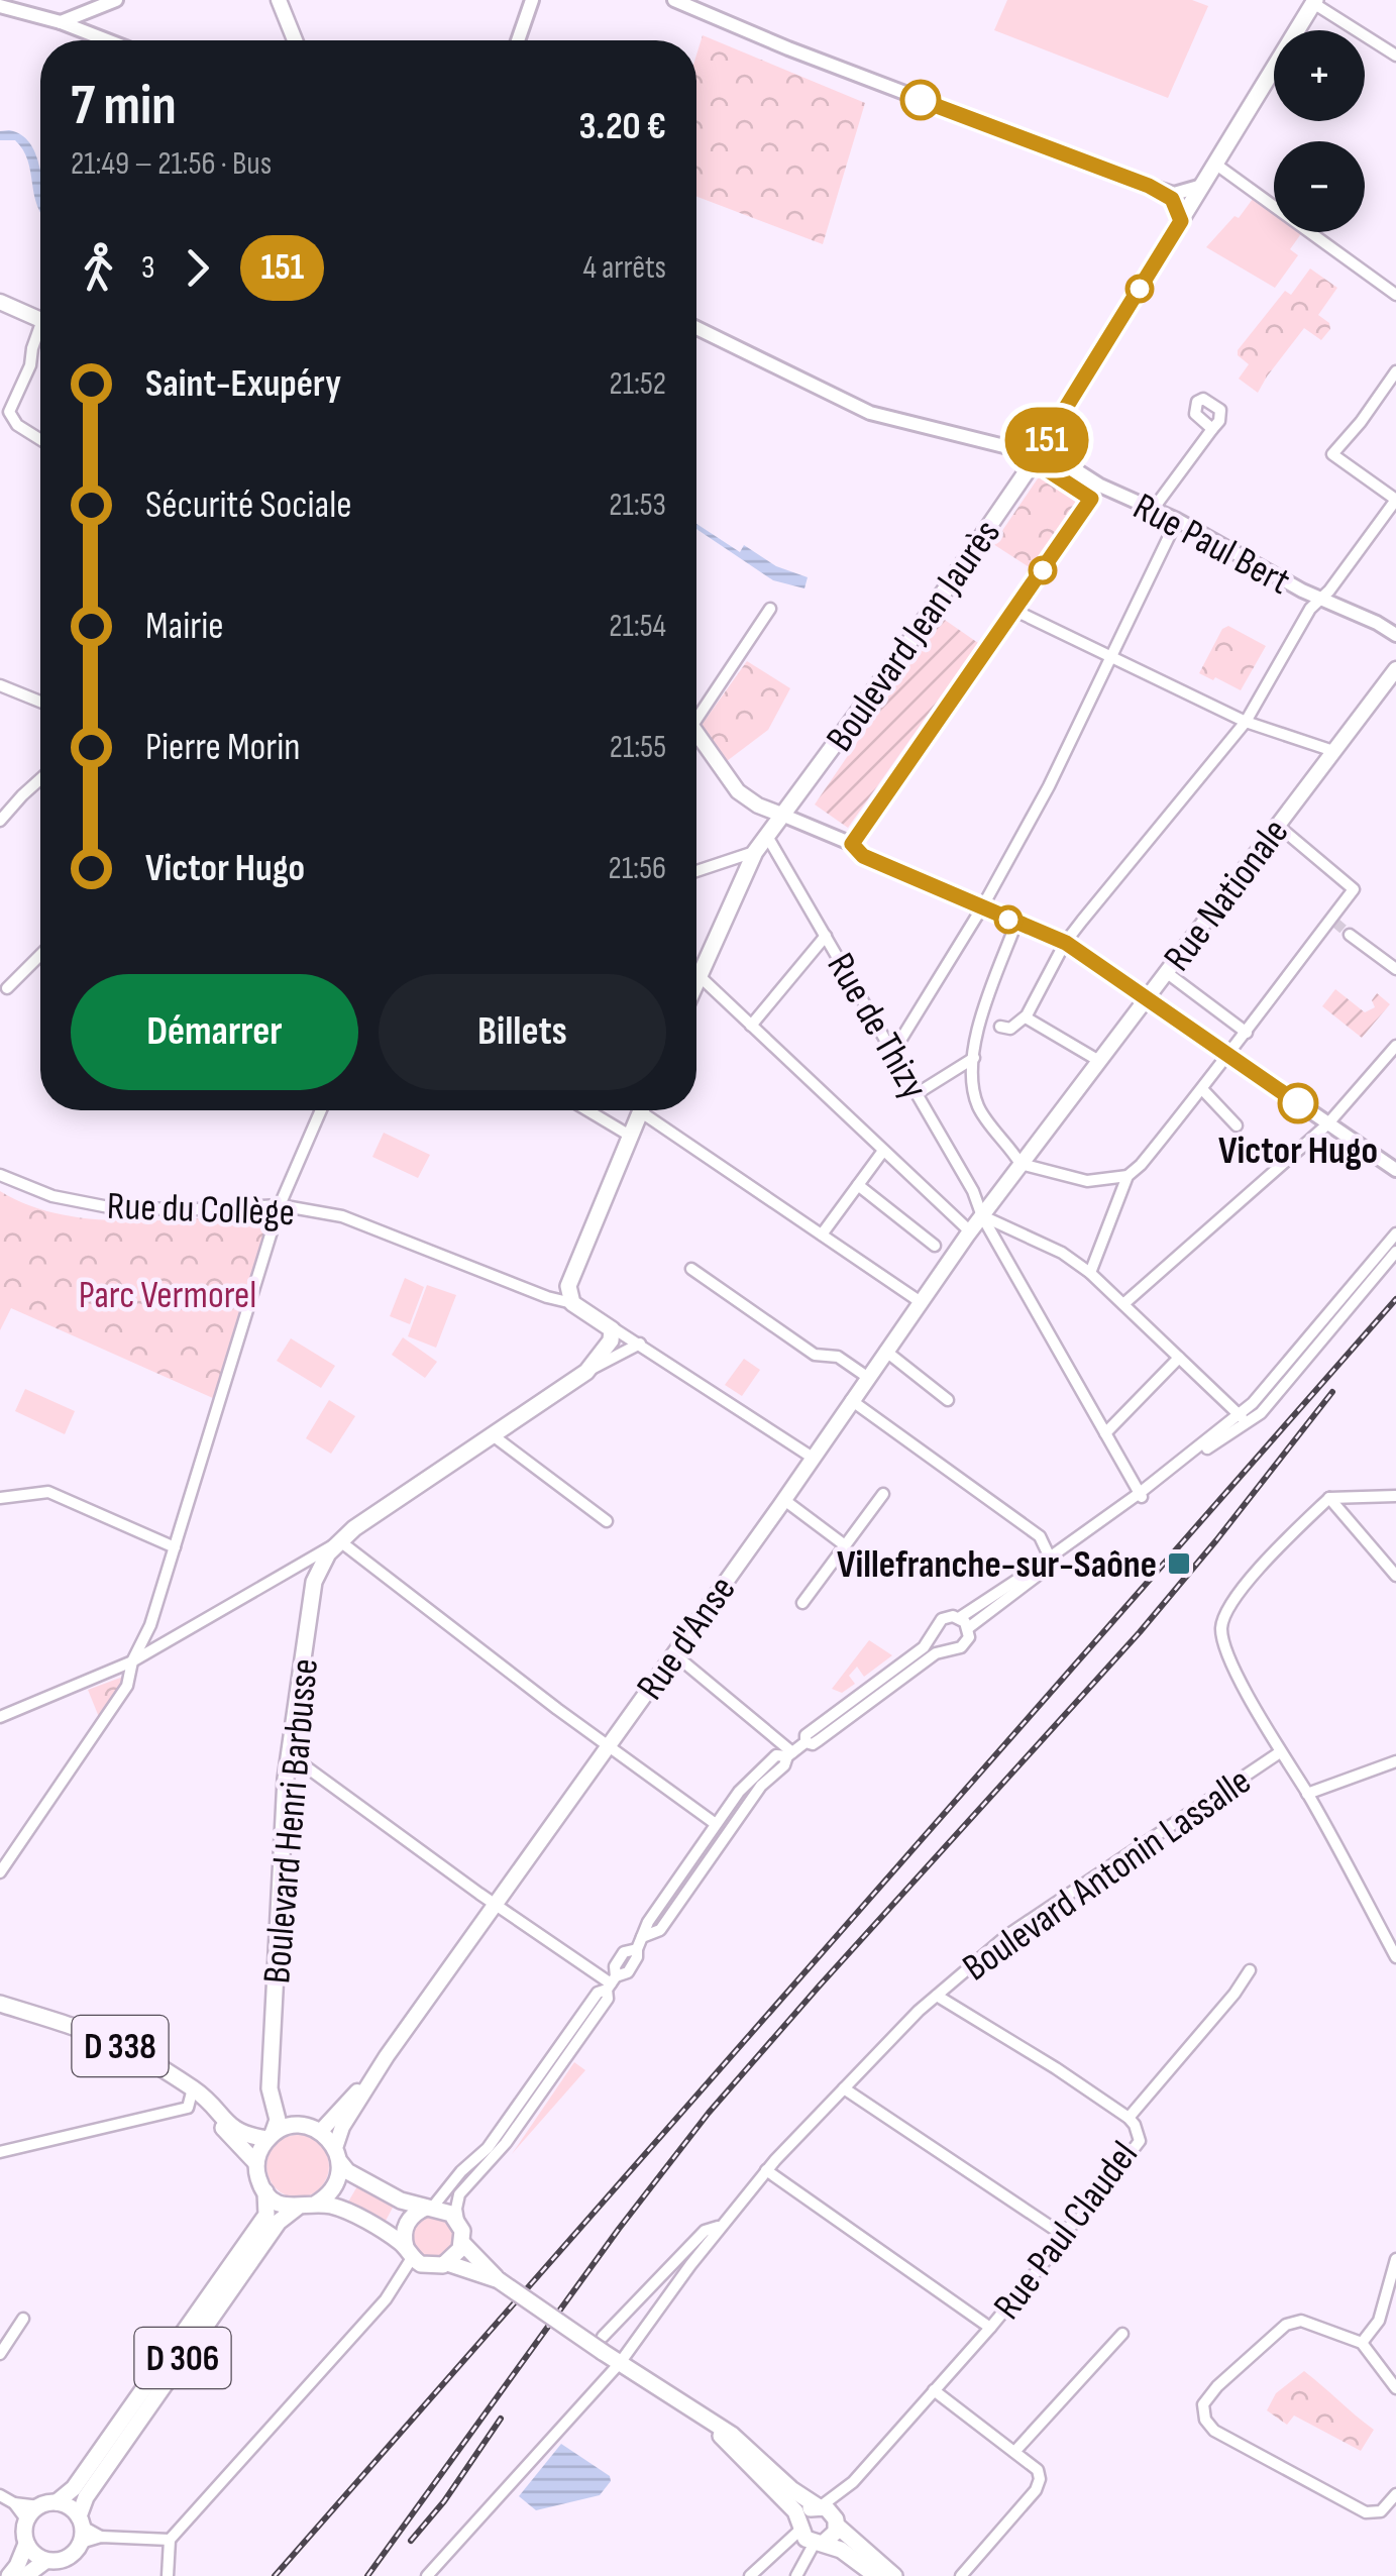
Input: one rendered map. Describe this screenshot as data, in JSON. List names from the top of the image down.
{
  "streets": {
    "main road": [
      "Boulevard Jean Jaurès",
      "Rue Nationale",
      "Rue d'Anse",
      "Boulevard Henri Barbusse",
      "D 338",
      "D 306"
    ],
    "street": [
      "Rue Paul Bert",
      "Rue de Thizy",
      "Rue du Collège",
      "Boulevard Antonin Lassalle",
      "Rue Paul Claudel"
    ]
  },
  "crossings": [
    ["Rue Paul Bert", "Boulevard Jean Jaurès"],
    ["Boulevard Jean Jaurès", "Rue de Thizy"],
    ["Rue Nationale", "Rue de Thizy"],
    ["Rue Nationale", "Rue d'Anse"],
    ["Rue de Thizy", "Rue d'Anse"],
    ["Rue d'Anse", "Boulevard Henri Barbusse"],
    ["Rue d'Anse", "D 338"],
    ["Rue d'Anse", "D 306"],
    ["Boulevard Henri Barbusse", "D 338"],
    ["Boulevard Henri Barbusse", "D 306"],
    ["D 338", "D 306"]
  ],
  "parks": ["Parc Vermorel"],
  "places": {
    "other": ["Victor Hugo"],
    "transit": ["Villefranche-sur-Saône"]
  },
  "lines": ["bus line 151"],
  "page": {
    "on_map": "151",
    "map_buttons": ["+", "−"],
    "heading": ["7 min", "21:49 – 21:56 · Bus", "3.20 €"],
    "legs": ["3", "151", "4 arrêts"],
    "list": [
      {
        "name": "Saint-Exupéry",
        "value": "21:52"
      },
      {
        "name": "Sécurité Sociale",
        "value": "21:53"
      },
      {
        "name": "Mairie",
        "value": "21:54"
      },
      {
        "name": "Pierre Morin",
        "value": "21:55"
      },
      {
        "name": "Victor Hugo",
        "value": "21:56"
      }
    ],
    "buttons": ["Démarrer", "Billets"]
  }
}
